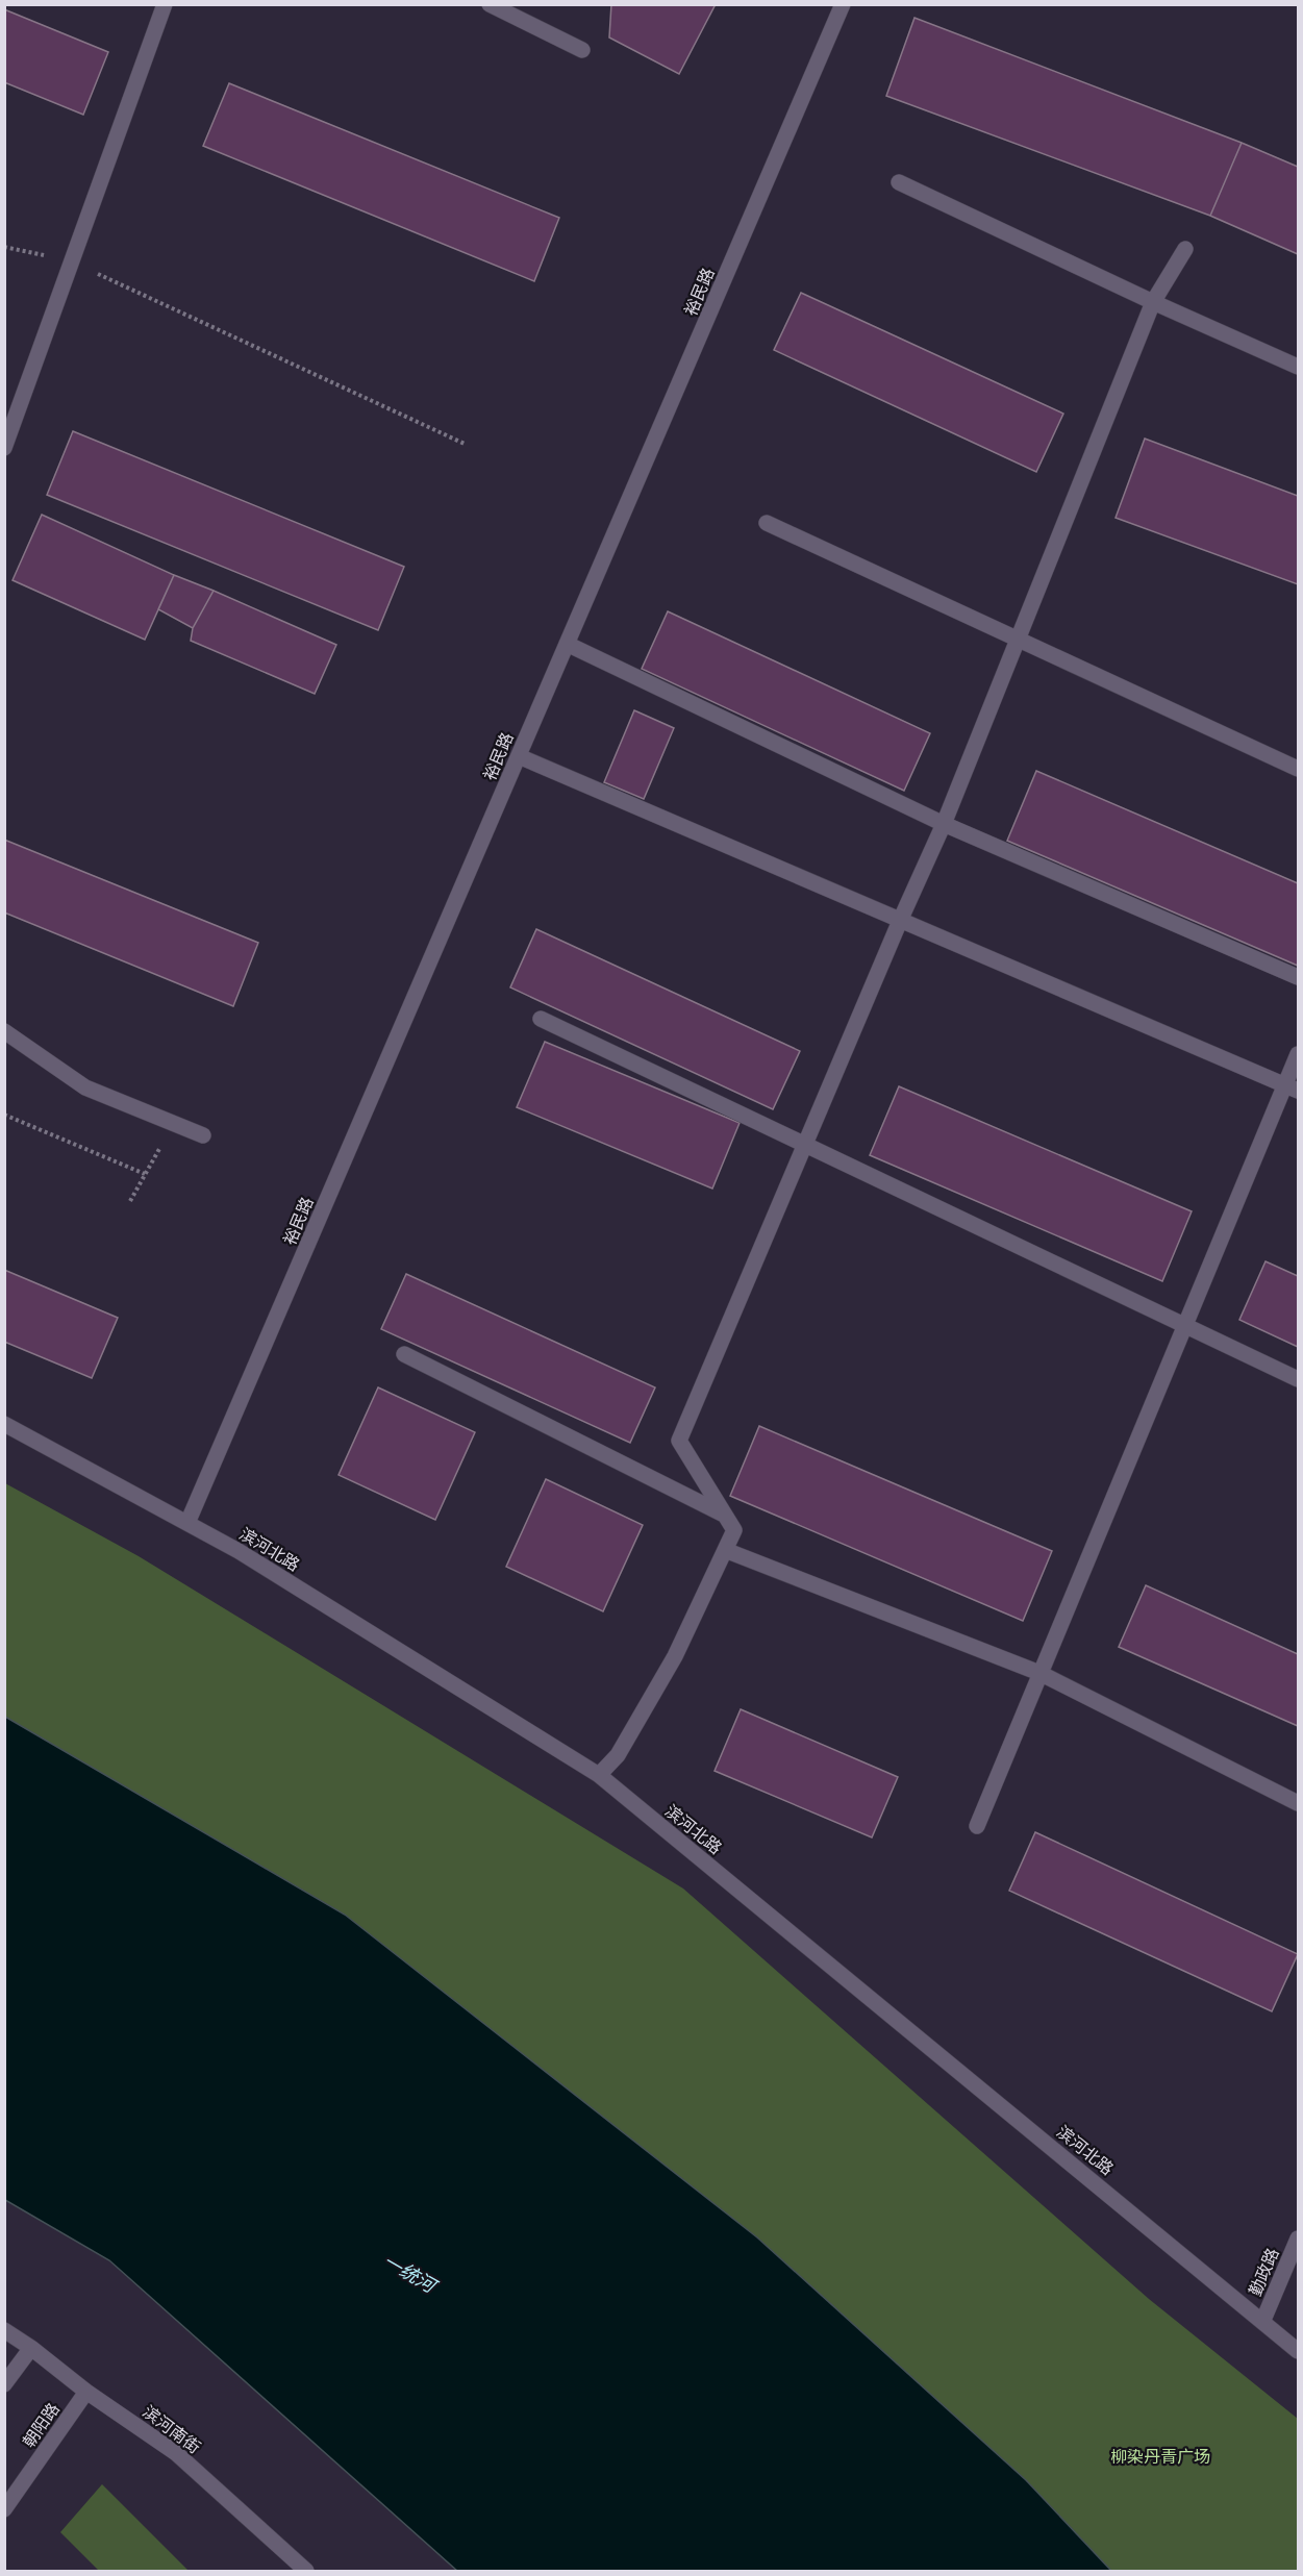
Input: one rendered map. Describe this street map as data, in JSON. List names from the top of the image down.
{
  "streets": {
    "street": [
      "裕民路",
      "滨河北路",
      "勤政路",
      "朝阳路",
      "滨河南街"
    ]
  },
  "crossings": [
    ["裕民路", "滨河北路"],
    ["滨河北路", "勤政路"],
    ["朝阳路", "滨河南街"]
  ],
  "water": ["一统河"],
  "parks": ["柳染丹青广场"]
}
